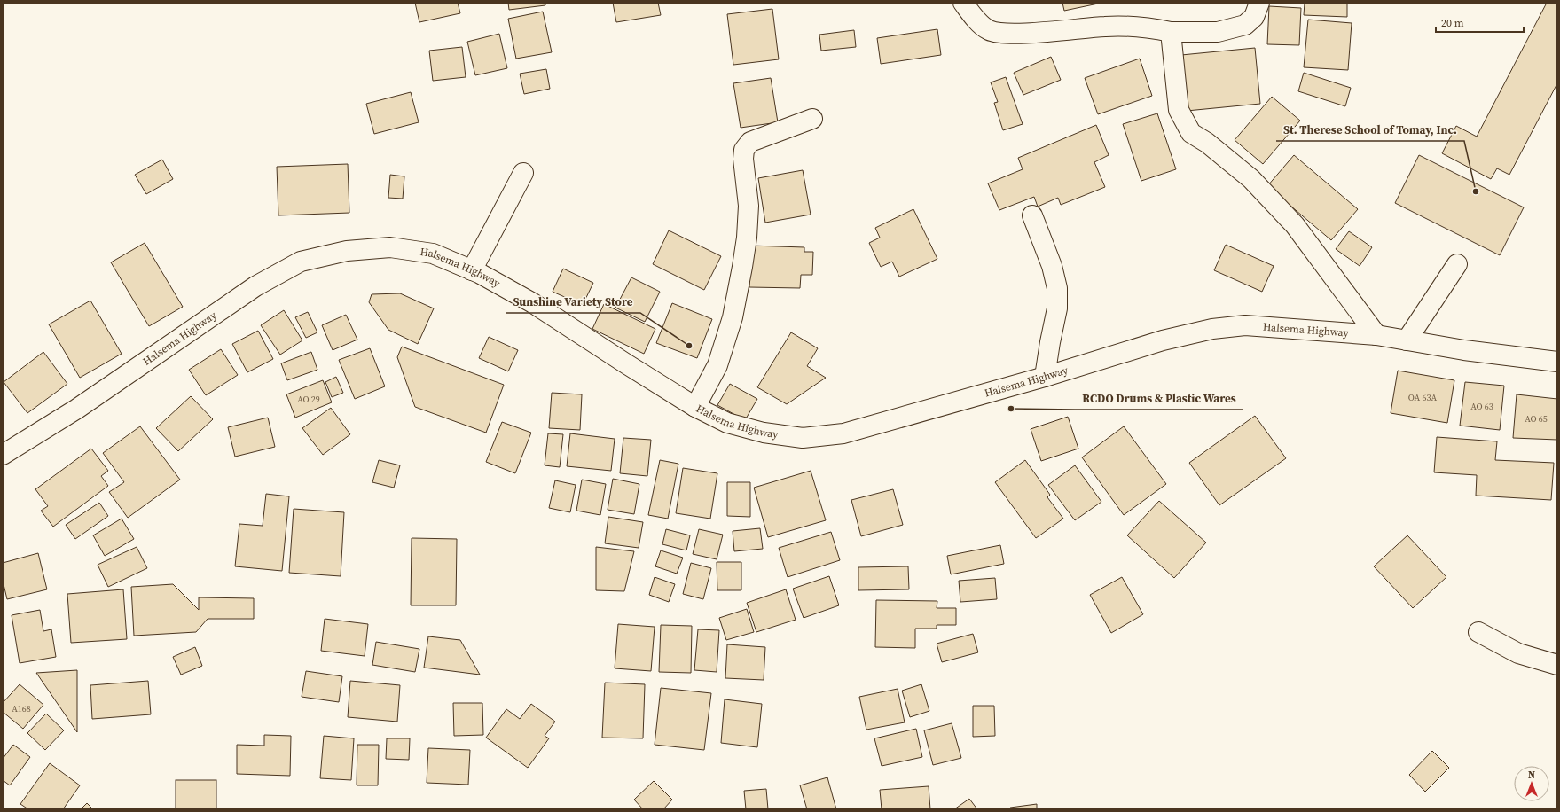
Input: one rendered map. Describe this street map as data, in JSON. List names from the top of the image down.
{
  "streets": {
    "main road": ["Halsema Highway"]
  },
  "places": ["St. Therese School of Tomay, Inc.", "Sunshine Variety Store", "RCDO Drums & Plastic Wares"],
  "house_numbers": [
    "OA 63A",
    "AO 29",
    "AO 63",
    "AO 65",
    "A168"
  ],
  "scale_bar": "20 m",
  "north": "top"
}
